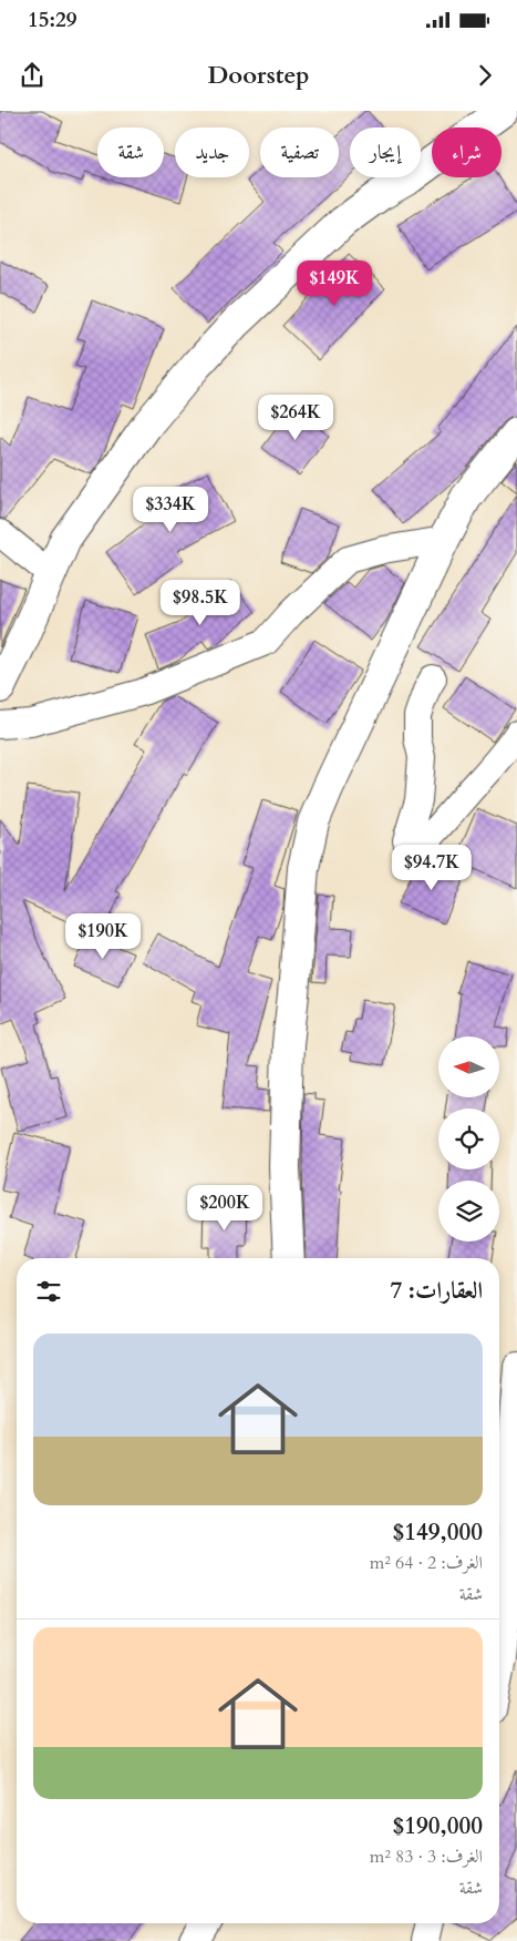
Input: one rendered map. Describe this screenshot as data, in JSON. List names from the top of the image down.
{
  "north": "left",
  "page": {
    "status": "15:29",
    "header": "Doorstep",
    "chip": [
      "شراء",
      "إيجار",
      "تصفية",
      "جديد",
      "شقة"
    ],
    "price": [
      "$149K",
      "$264K",
      "$334K",
      "$98.5K",
      "$94.7K",
      "$190K",
      "$200K"
    ],
    "heading": "العقارات: 7",
    "list": [
      {
        "name": "$149,000",
        "note": "الغرف: 2 · 64 m² · شقة"
      },
      {
        "name": "$190,000",
        "note": "الغرف: 3 · 83 m² · شقة"
      }
    ]
  }
}
